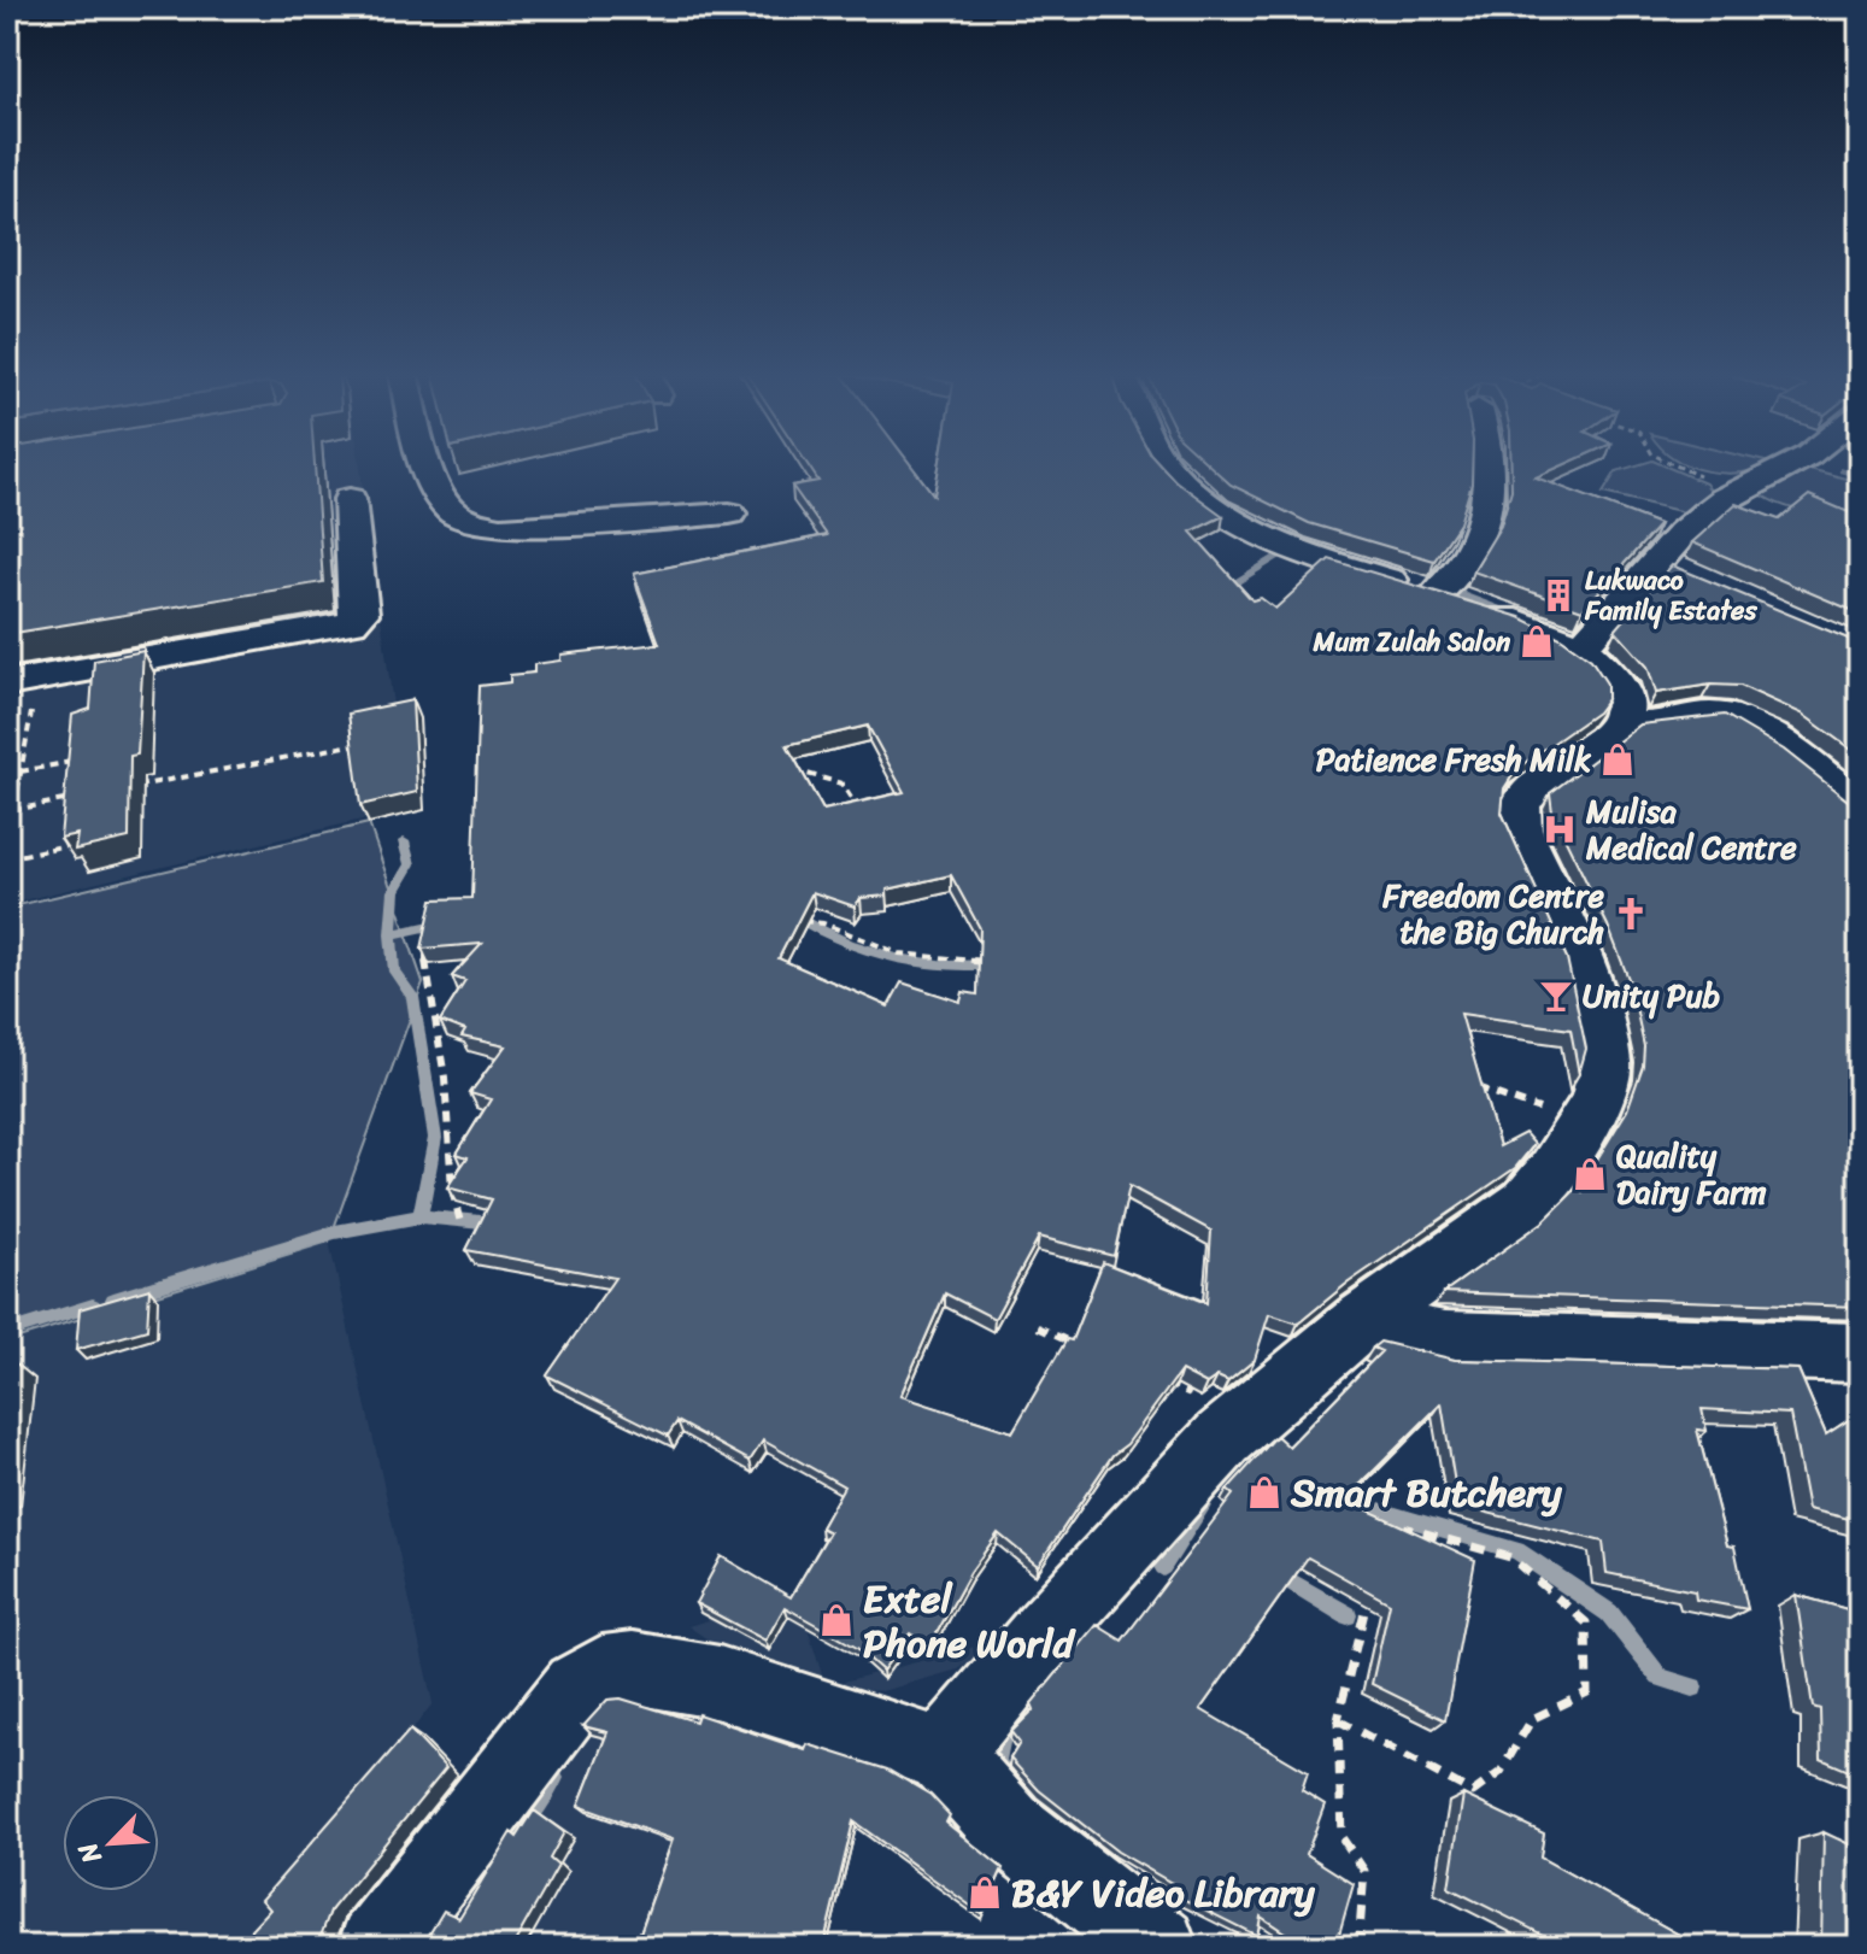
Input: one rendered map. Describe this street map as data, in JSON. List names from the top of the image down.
{
  "places": {
    "building": ["Lukwaco Family Estates"],
    "shop": [
      "Mum Zulah Salon",
      "Patience Fresh Milk",
      "Quality Dairy Farm",
      "Smart Butchery",
      "Extel Phone World",
      "B&Y Video Library"
    ],
    "hospital": ["Mulisa Medical Centre"],
    "church": ["Freedom Centre the Big Church"],
    "bar": ["Unity Pub"]
  },
  "north": "bottom left"
}
